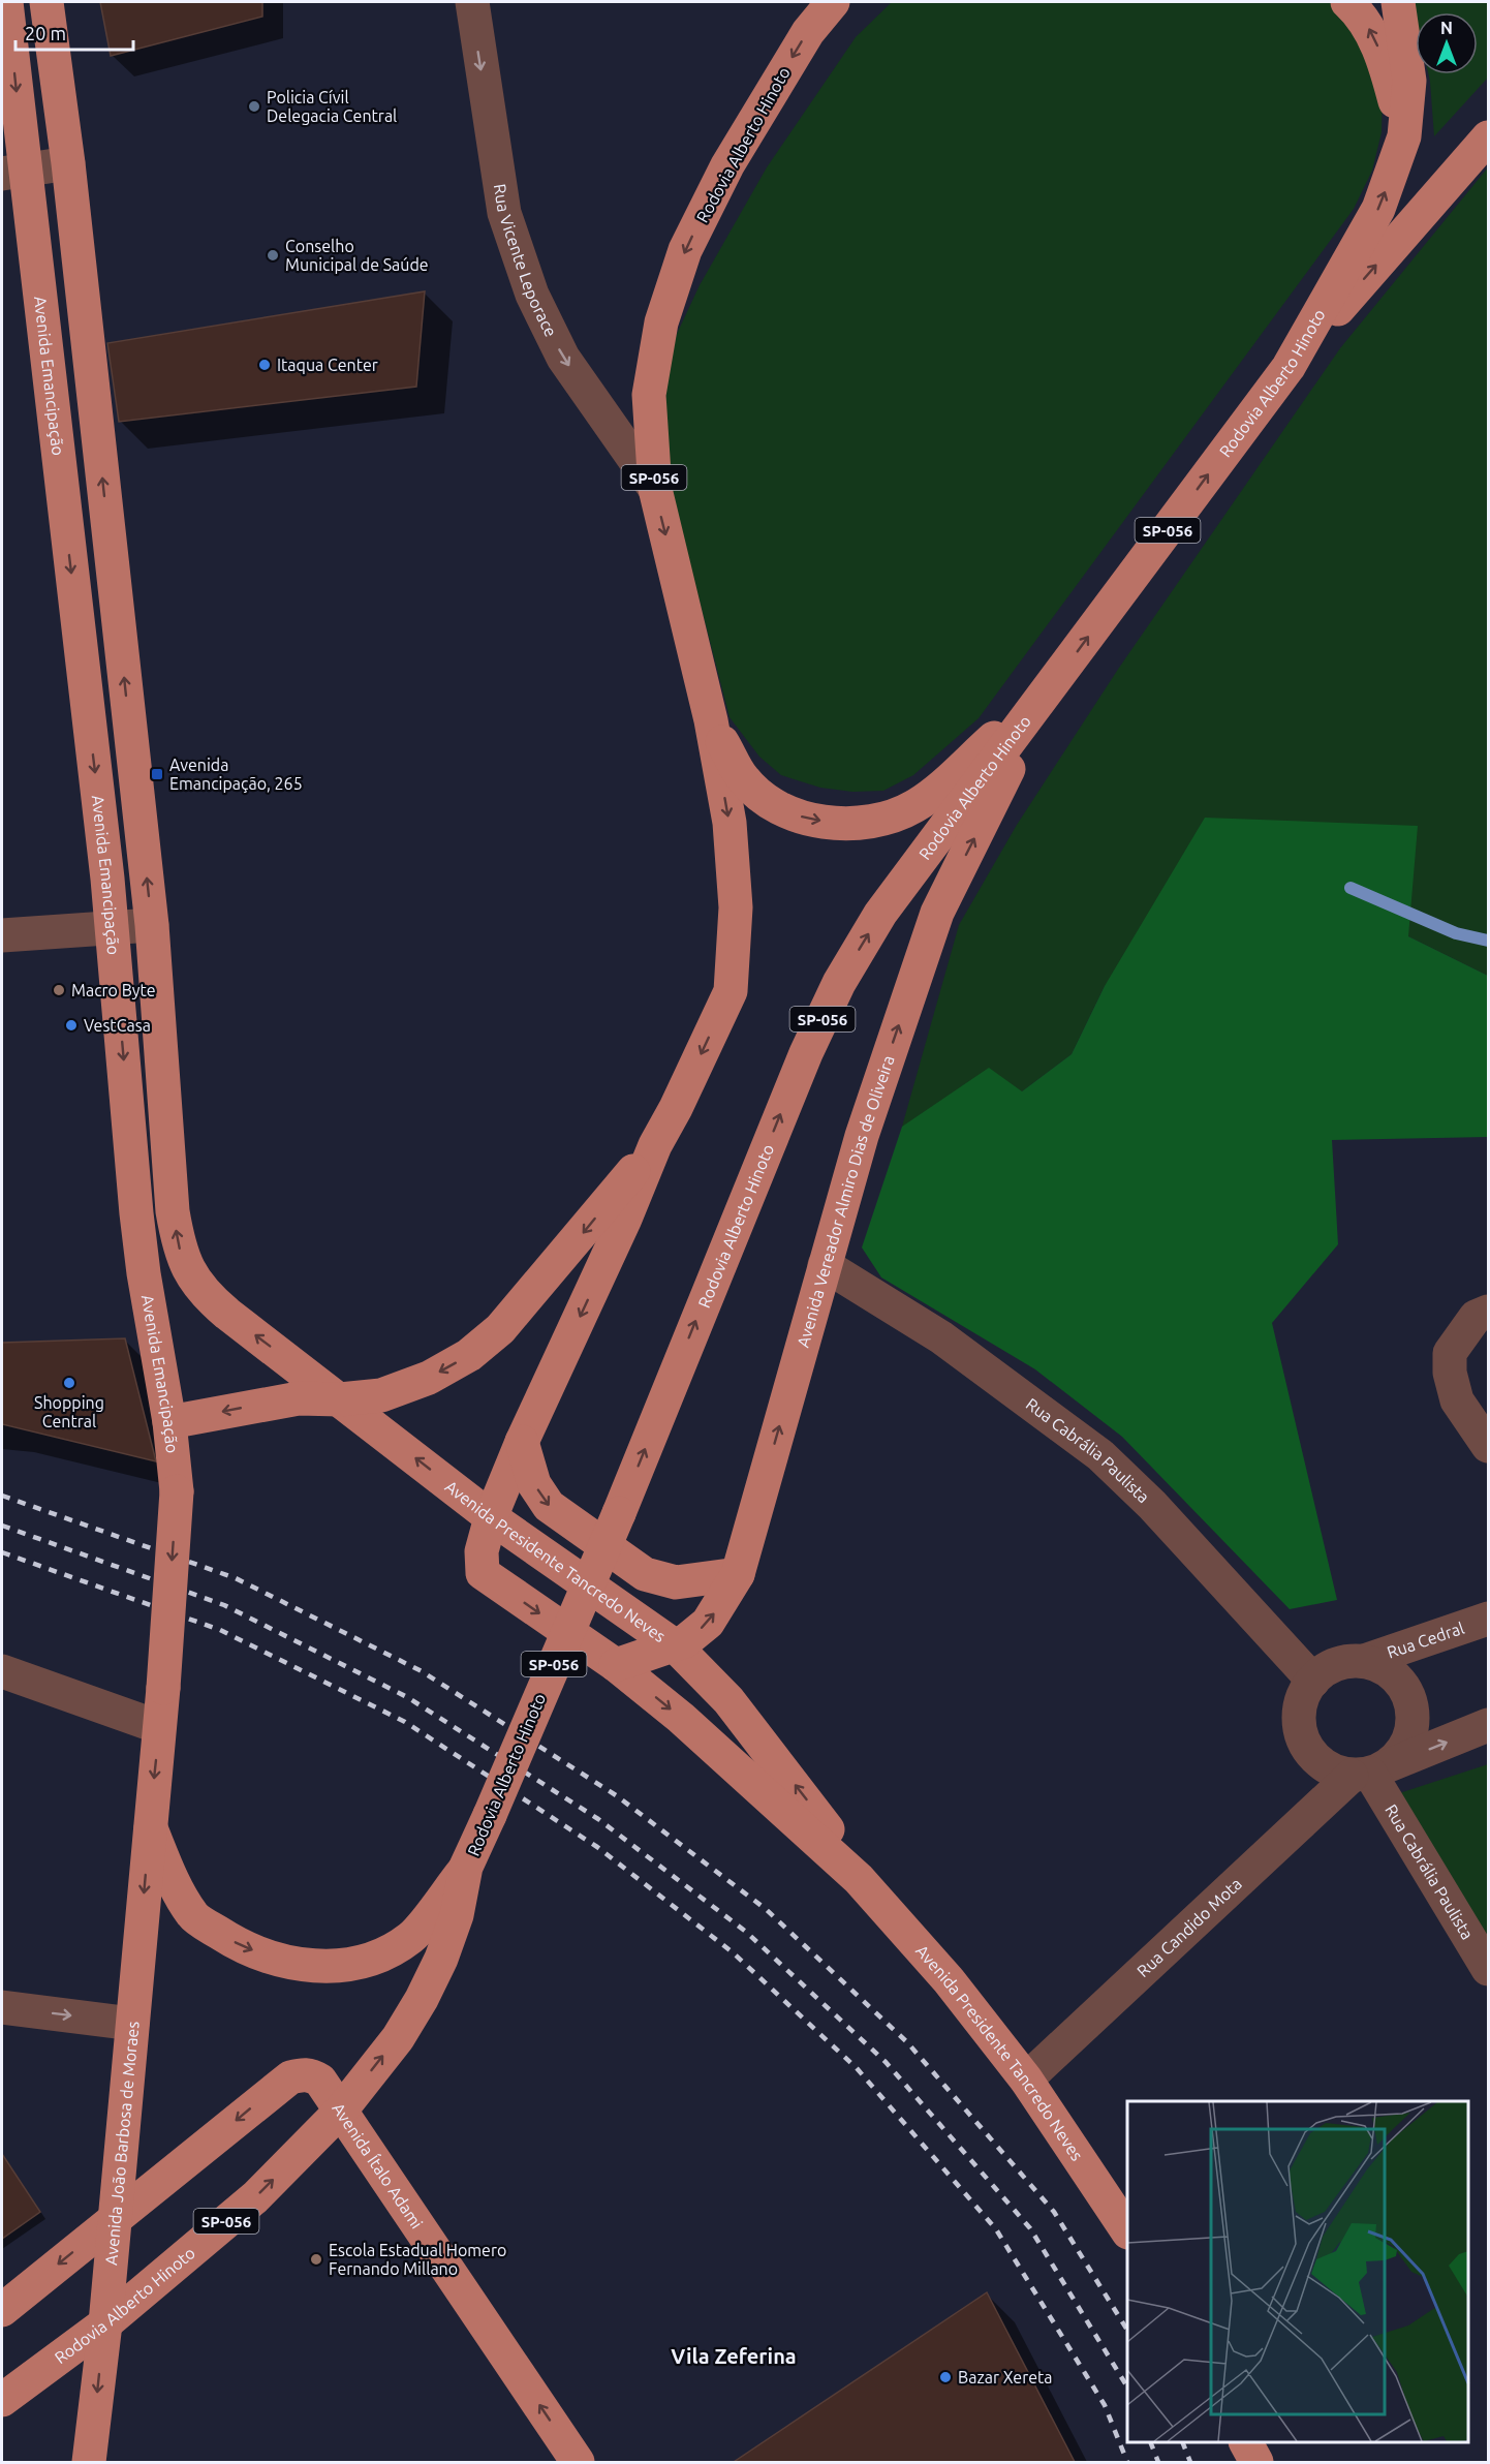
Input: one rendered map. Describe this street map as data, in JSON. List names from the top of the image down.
{
  "streets": {
    "main road": [
      "Rodovia Alberto Hinoto",
      "Avenida Emancipação",
      "SP-056",
      "Avenida Vereador Almiro Dias de Oliveira",
      "Avenida Presidente Tancredo Neves",
      "Avenida João Barbosa de Moraes",
      "Avenida Ítalo Adami"
    ],
    "street": [
      "Rua Vicente Leporace",
      "Rua Cabrália Paulista",
      "Rua Cedral",
      "Rua Candido Mota"
    ]
  },
  "crossings": [
    ["Rodovia Alberto Hinoto", "Rua Vicente Leporace"],
    ["Rodovia Alberto Hinoto", "Avenida Vereador Almiro Dias de Oliveira"],
    ["Rodovia Alberto Hinoto", "Avenida João Barbosa de Moraes"],
    ["Rodovia Alberto Hinoto", "Avenida Ítalo Adami"],
    ["Avenida Emancipação", "Avenida João Barbosa de Moraes"],
    ["Avenida Vereador Almiro Dias de Oliveira", "Rua Cabrália Paulista"],
    ["Avenida Vereador Almiro Dias de Oliveira", "Avenida Presidente Tancredo Neves"],
    ["Rua Cabrália Paulista", "Rua Cedral"],
    ["Rua Cabrália Paulista", "Rua Candido Mota"],
    ["Avenida Presidente Tancredo Neves", "Rua Candido Mota"],
    ["Rua Cedral", "Rua Candido Mota"],
    ["Avenida João Barbosa de Moraes", "Avenida Ítalo Adami"]
  ],
  "one_way": ["Rua Vicente Leporace", "Avenida João Barbosa de Moraes"],
  "districts": ["Vila Zeferina"],
  "places": {
    "other": [
      "Policia Cívil Delegacia Central",
      "Conselho Municipal de Saúde",
      "Itaqua Center",
      "Macro Byte",
      "VestCasa",
      "Shopping Central",
      "Escola Estadual Homero Fernando Millano",
      "Bazar Xereta"
    ],
    "transit": ["Avenida Emancipação, 265"]
  },
  "scale_bar": "20 m",
  "north": "top"
}
